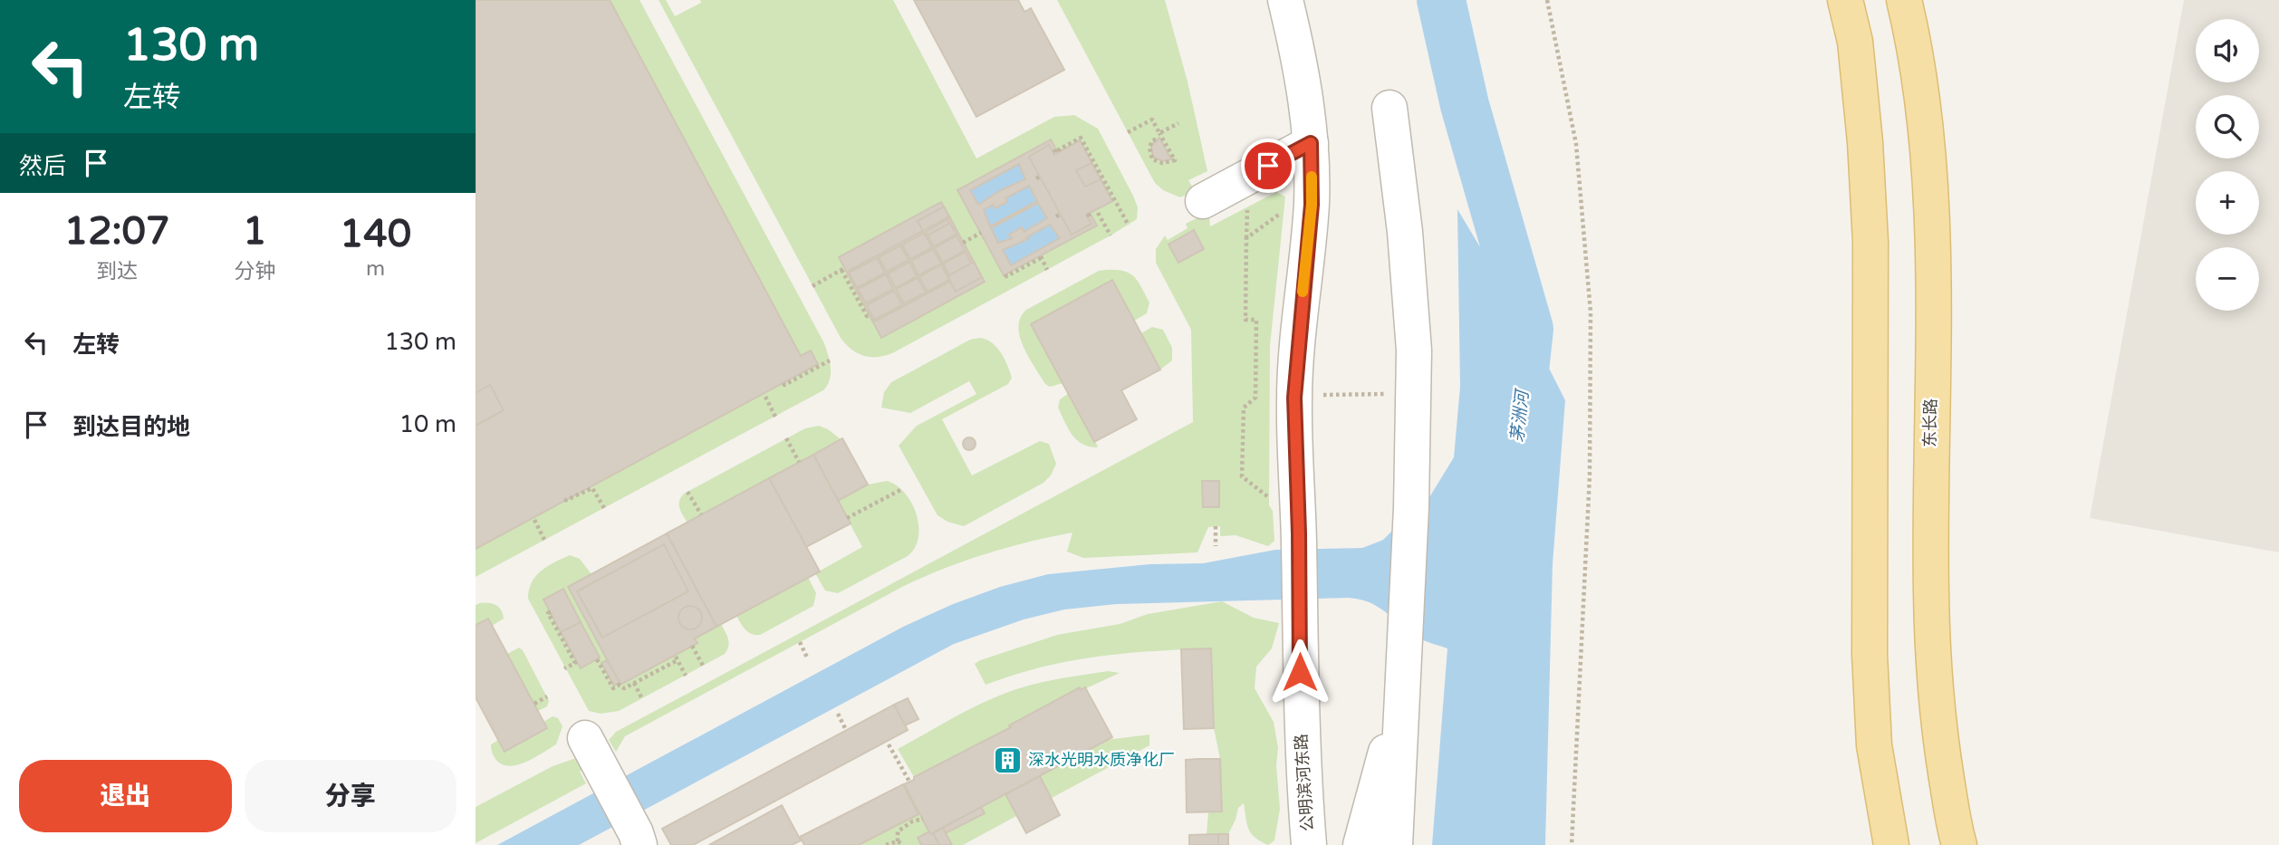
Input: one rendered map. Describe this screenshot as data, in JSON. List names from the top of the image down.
{
  "streets": {
    "main road": ["东长路"],
    "street": ["公明滨河东路"]
  },
  "water": ["茅洲河"],
  "places": {
    "building": ["深水光明水质净化厂"]
  },
  "page": {
    "turn": ["130 m", "左转"],
    "map_buttons": ["+", "−"],
    "then": "然后",
    "eta": [
      "12:07",
      "到达",
      "1",
      "分钟",
      "140",
      "m"
    ],
    "list": [
      {
        "name": "左转",
        "value": "130 m"
      },
      {
        "name": "到达目的地",
        "value": "10 m"
      }
    ],
    "buttons": ["退出", "分享"]
  }
}
